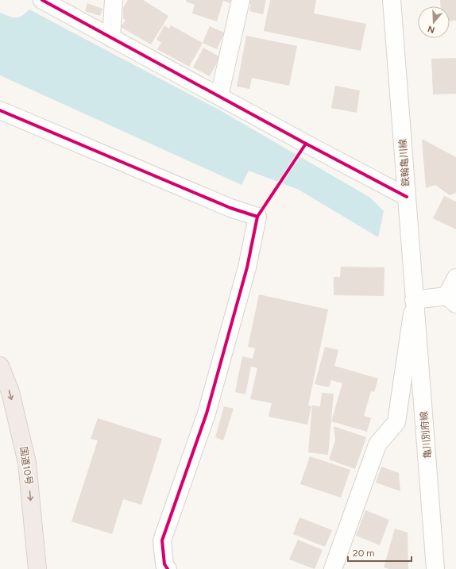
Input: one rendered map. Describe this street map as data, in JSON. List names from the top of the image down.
{
  "streets": {
    "highway": ["国道10号"],
    "street": ["鉄輪亀川線", "亀川別府線"]
  },
  "crossings": [
    ["鉄輪亀川線", "亀川別府線"]
  ],
  "one_way": ["国道10号"],
  "scale_bar": "20 m",
  "north": "bottom"
}
